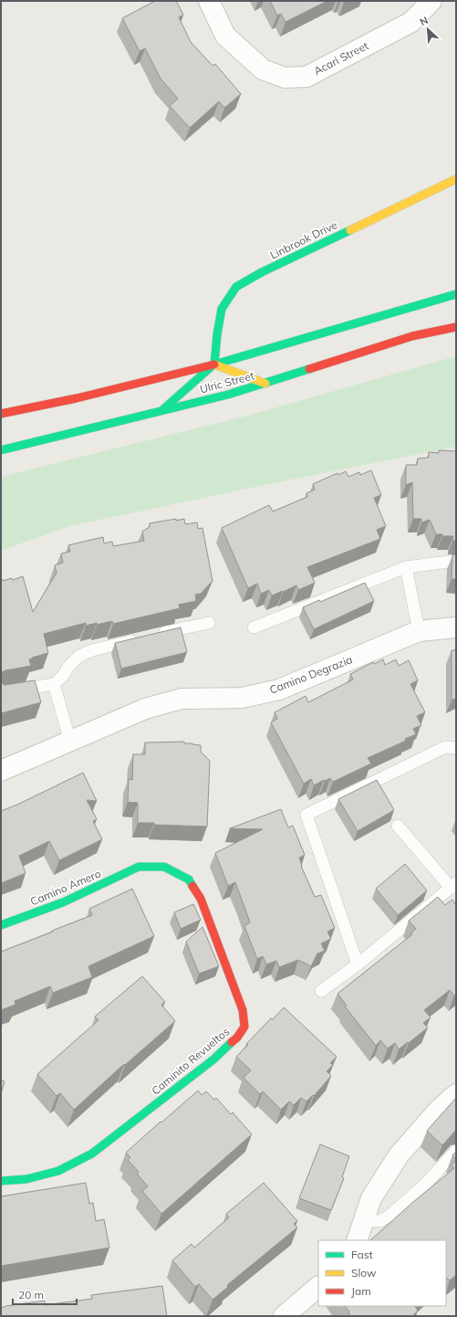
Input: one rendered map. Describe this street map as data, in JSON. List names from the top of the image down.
{
  "streets": {
    "main road": [
      "Linbrook Drive",
      "Ulric Street",
      "Camino Amero",
      "Caminito Revueltos"
    ],
    "street": ["Acari Street", "Camino Degrazia"]
  },
  "crossings": [
    ["Linbrook Drive", "Ulric Street"],
    ["Camino Amero", "Caminito Revueltos"]
  ],
  "legend": ["Fast", "Slow", "Jam"],
  "scale_bar": "20 m",
  "north": "top left"
}
